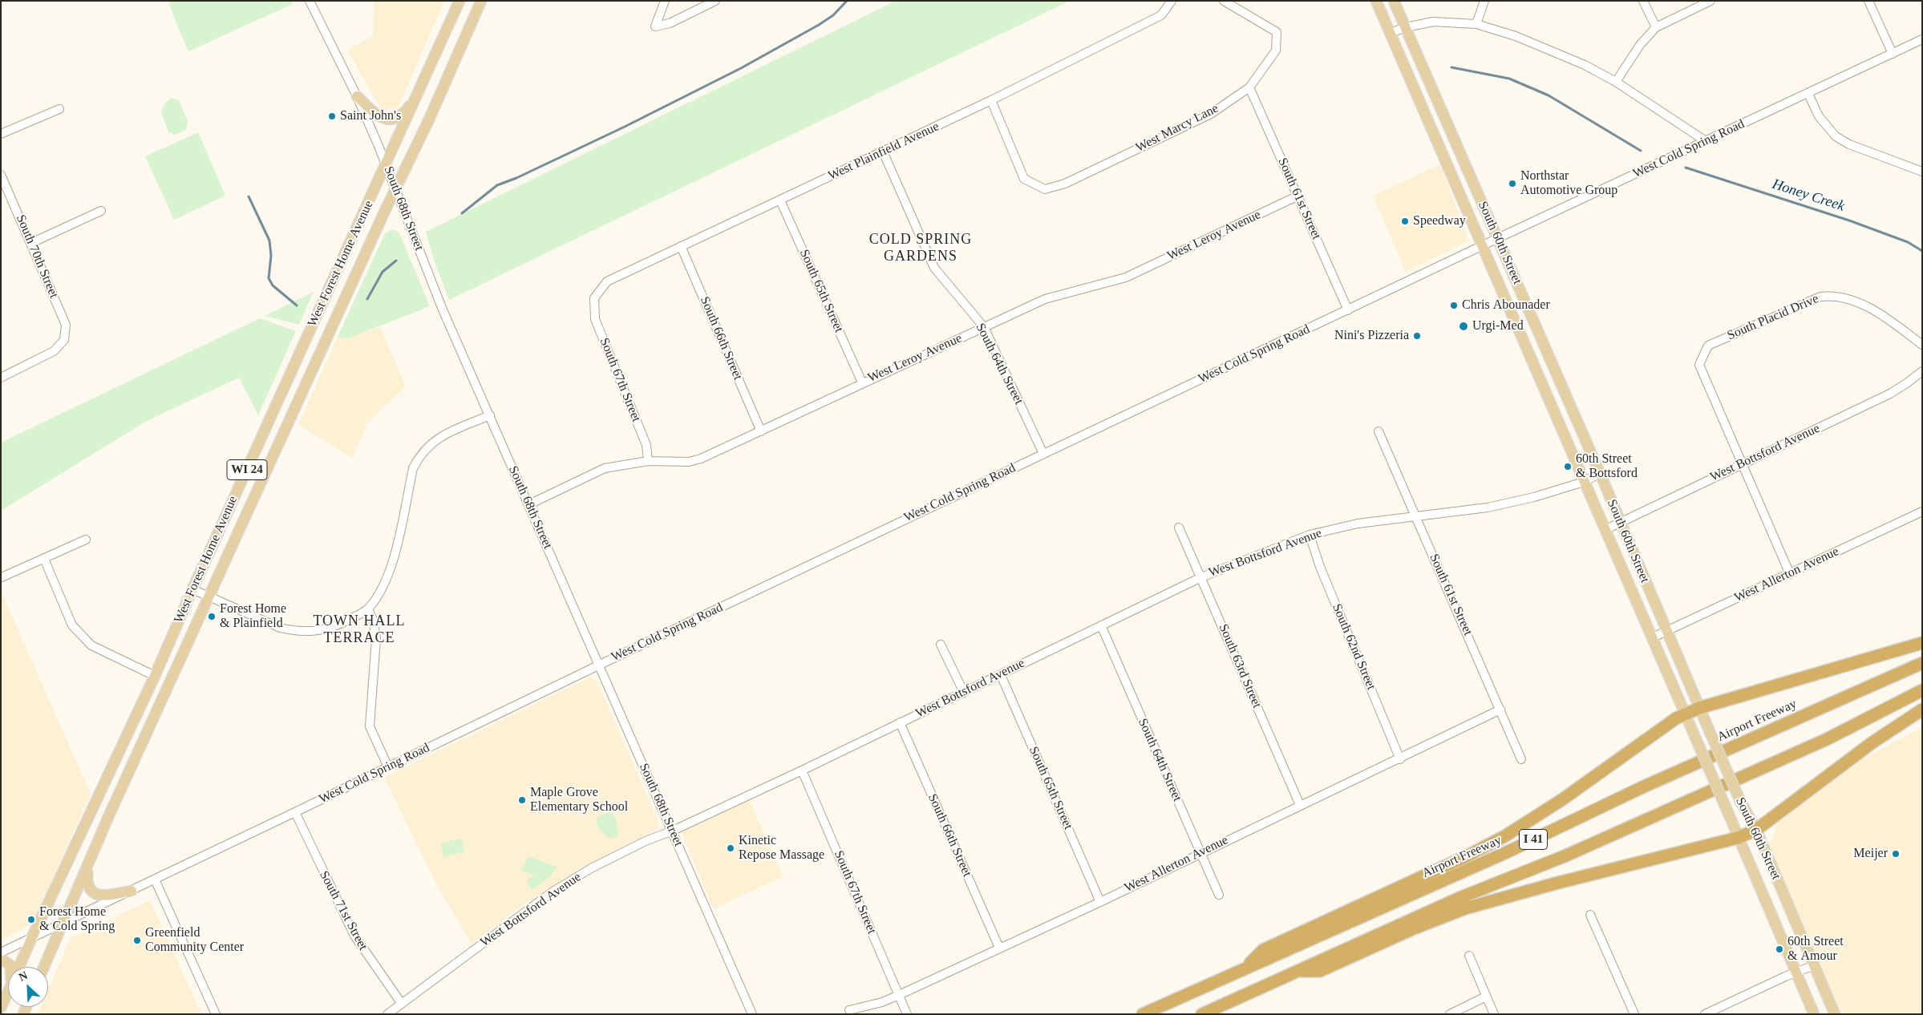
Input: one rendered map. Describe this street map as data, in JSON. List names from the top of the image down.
{
  "streets": {
    "highway": ["Airport Freeway", "I 41"],
    "main road": ["South 60th Street", "West Forest Home Avenue", "WI 24"],
    "street": [
      "West Marcy Lane",
      "West Cold Spring Road",
      "West Plainfield Avenue",
      "South 61st Street",
      "South 68th Street",
      "West Leroy Avenue",
      "South 70th Street",
      "South 65th Street",
      "South Placid Drive",
      "South 66th Street",
      "South 64th Street",
      "South 67th Street",
      "West Bottsford Avenue",
      "West Allerton Avenue",
      "South 62nd Street",
      "South 63rd Street",
      "South 71st Street"
    ]
  },
  "crossings": [
    ["West Marcy Lane", "West Plainfield Avenue"],
    ["West Marcy Lane", "South 61st Street"],
    ["West Cold Spring Road", "South 61st Street"],
    ["West Cold Spring Road", "South 68th Street"],
    ["West Cold Spring Road", "South 60th Street"],
    ["West Cold Spring Road", "West Forest Home Avenue"],
    ["West Cold Spring Road", "South 64th Street"],
    ["West Cold Spring Road", "South 71st Street"],
    ["West Plainfield Avenue", "South 65th Street"],
    ["West Plainfield Avenue", "South 66th Street"],
    ["West Plainfield Avenue", "South 64th Street"],
    ["West Plainfield Avenue", "South 67th Street"],
    ["South 61st Street", "West Leroy Avenue"],
    ["South 61st Street", "West Bottsford Avenue"],
    ["South 61st Street", "West Allerton Avenue"],
    ["South 68th Street", "West Leroy Avenue"],
    ["South 68th Street", "West Forest Home Avenue"],
    ["South 68th Street", "West Bottsford Avenue"],
    ["West Leroy Avenue", "South 65th Street"],
    ["West Leroy Avenue", "South 66th Street"],
    ["West Leroy Avenue", "South 64th Street"],
    ["West Leroy Avenue", "South 67th Street"],
    ["South 60th Street", "West Bottsford Avenue"],
    ["South 60th Street", "West Allerton Avenue"],
    ["South 65th Street", "West Bottsford Avenue"],
    ["South 65th Street", "West Allerton Avenue"],
    ["South Placid Drive", "West Bottsford Avenue"],
    ["South 66th Street", "West Bottsford Avenue"],
    ["South 66th Street", "West Allerton Avenue"],
    ["South 64th Street", "West Bottsford Avenue"],
    ["South 64th Street", "West Allerton Avenue"],
    ["South 67th Street", "West Bottsford Avenue"],
    ["South 67th Street", "West Allerton Avenue"],
    ["West Bottsford Avenue", "South 62nd Street"],
    ["West Bottsford Avenue", "South 63rd Street"],
    ["West Bottsford Avenue", "South 71st Street"],
    ["West Allerton Avenue", "South 62nd Street"],
    ["West Allerton Avenue", "South 63rd Street"]
  ],
  "districts": ["COLD SPRING GARDENS", "TOWN HALL TERRACE"],
  "water": ["Honey Creek"],
  "places": [
    "Saint John's",
    "Northstar Automotive Group",
    "Speedway",
    "Chris Abounader",
    "Urgi-Med",
    "Nini's Pizzeria",
    "60th Street & Bottsford",
    "Forest Home & Plainfield",
    "Maple Grove Elementary School",
    "Kinetic Repose Massage",
    "Meijer",
    "Forest Home & Cold Spring",
    "Greenfield Community Center",
    "60th Street & Amour"
  ],
  "north": "top left"
}
